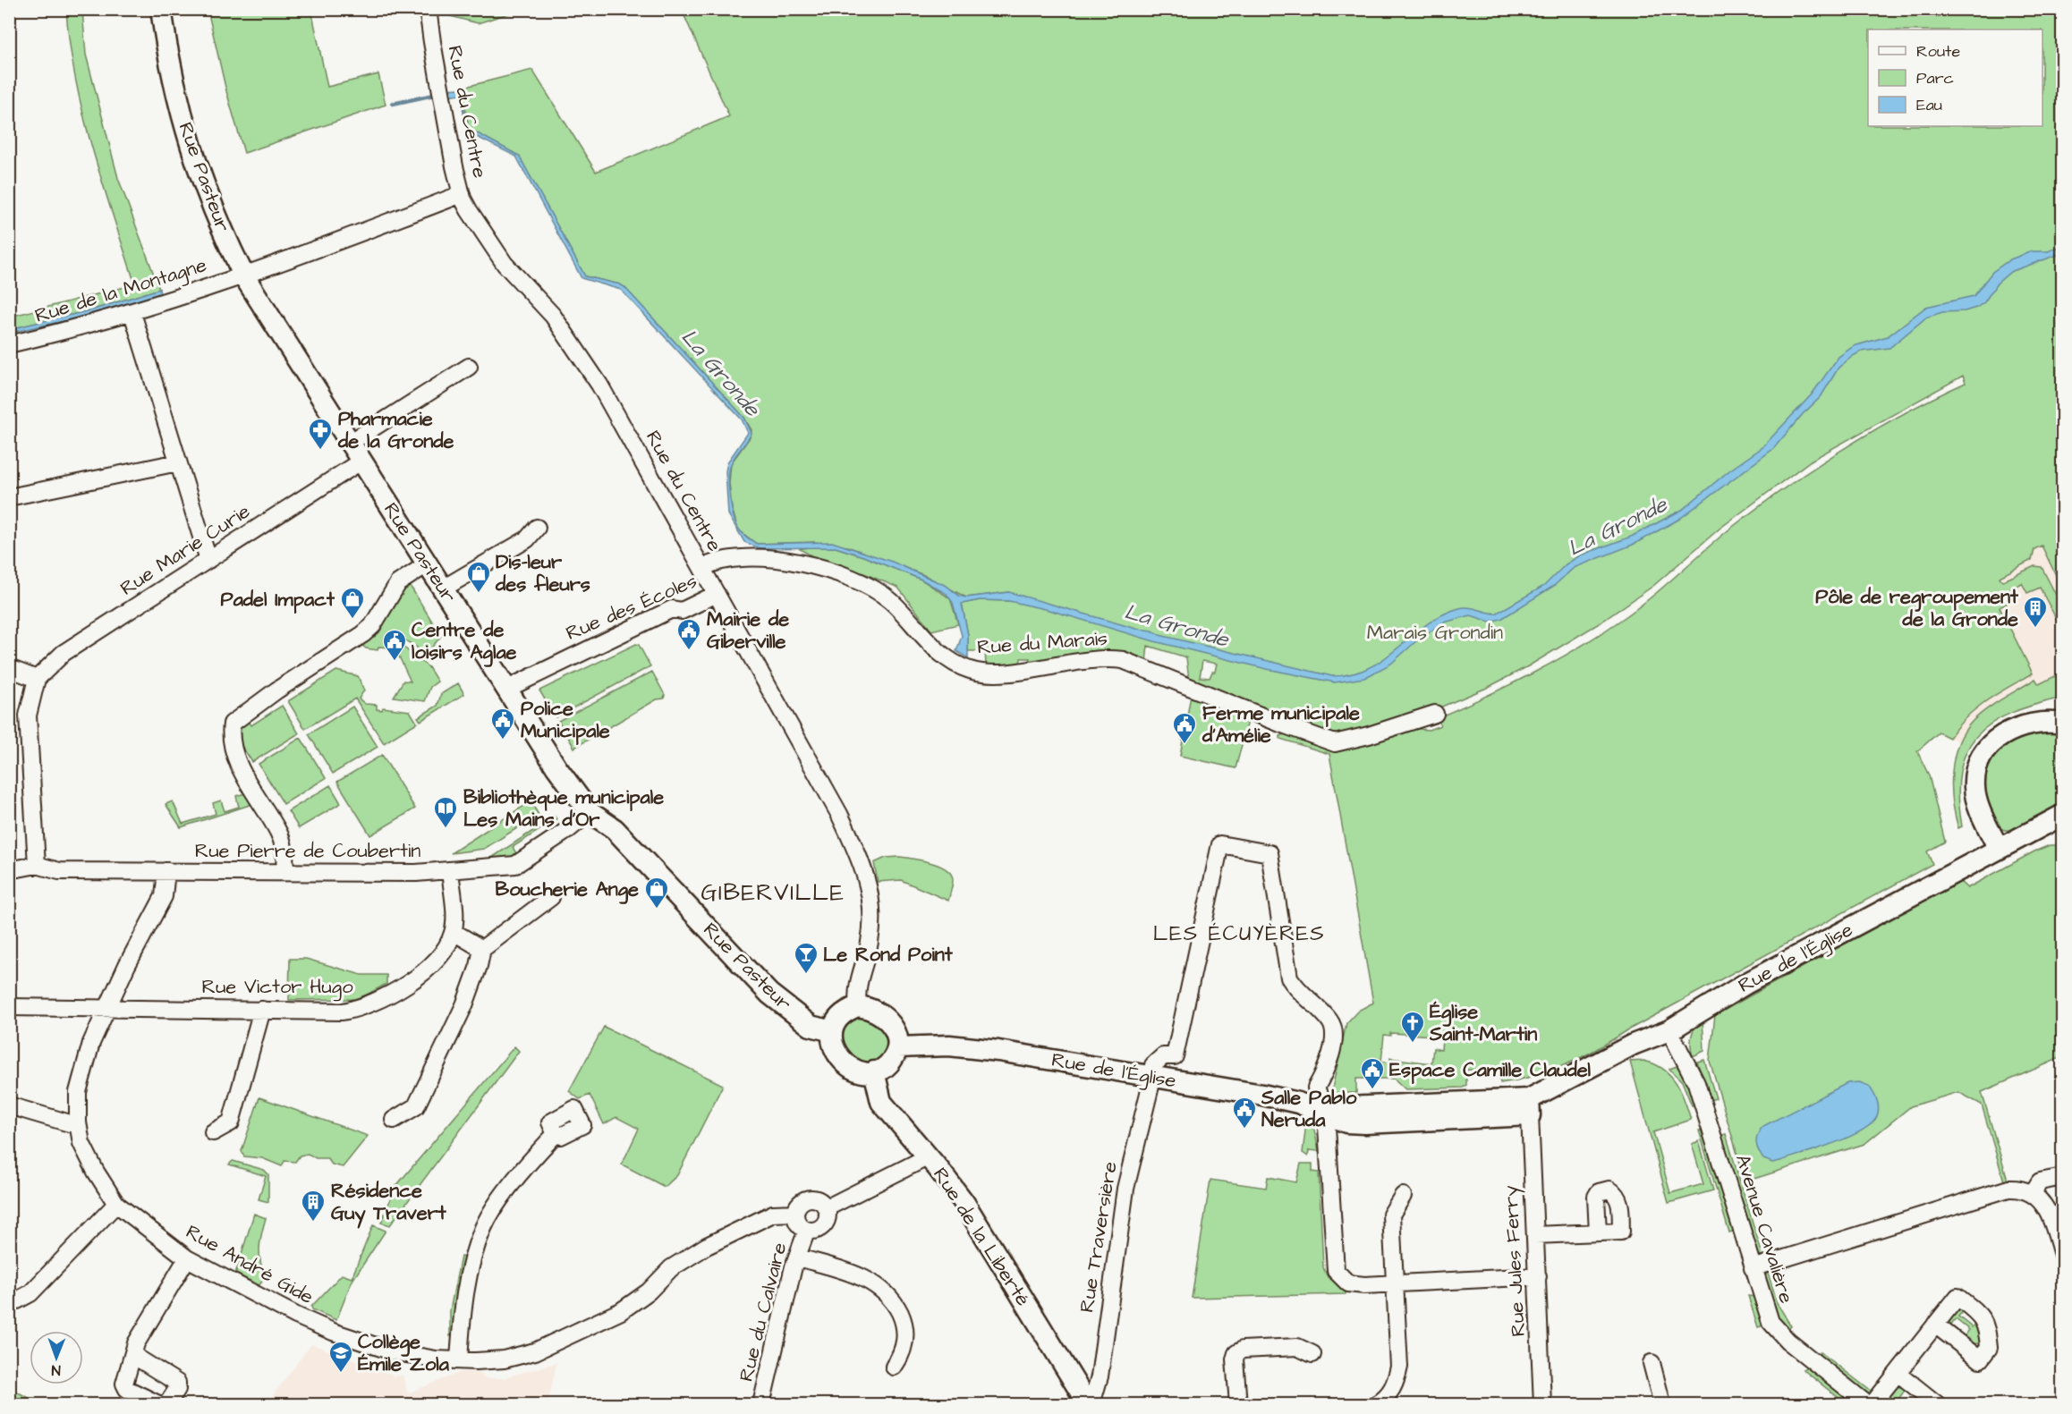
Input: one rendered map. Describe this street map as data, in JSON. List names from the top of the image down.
{
  "streets": {
    "street": [
      "Rue du Centre",
      "Rue Pasteur",
      "Rue de la Montagne",
      "Rue Marie Curie",
      "Rue des Écoles",
      "Rue du Marais",
      "Rue Pierre de Coubertin",
      "Rue de l'Église",
      "Rue Victor Hugo",
      "Avenue Cavalière",
      "Rue de la Liberté",
      "Rue Traversière",
      "Rue Jules Ferry",
      "Rue André Gide",
      "Rue du Calvaire"
    ]
  },
  "crossings": [
    ["Rue du Centre", "Rue Pasteur"],
    ["Rue du Centre", "Rue de la Montagne"],
    ["Rue du Centre", "Rue des Écoles"],
    ["Rue du Centre", "Rue du Marais"],
    ["Rue du Centre", "Rue de l'Église"],
    ["Rue du Centre", "Rue de la Liberté"],
    ["Rue Pasteur", "Rue de la Montagne"],
    ["Rue Pasteur", "Rue Marie Curie"],
    ["Rue Pasteur", "Rue des Écoles"],
    ["Rue Pasteur", "Rue Pierre de Coubertin"],
    ["Rue Pasteur", "Rue de l'Église"],
    ["Rue Pasteur", "Rue de la Liberté"],
    ["Rue Pierre de Coubertin", "Rue Victor Hugo"],
    ["Rue Pierre de Coubertin", "Rue André Gide"],
    ["Rue de l'Église", "Avenue Cavalière"],
    ["Rue de l'Église", "Rue de la Liberté"],
    ["Rue de l'Église", "Rue Traversière"],
    ["Rue de l'Église", "Rue Jules Ferry"],
    ["Rue Victor Hugo", "Rue André Gide"],
    ["Rue de la Liberté", "Rue Traversière"],
    ["Rue André Gide", "Rue du Calvaire"]
  ],
  "districts": ["GIBERVILLE", "LES ÉCUYÈRES"],
  "water": ["La Gronde"],
  "parks": ["Marais Grondin"],
  "places": {
    "pharmacy": ["Pharmacie de la Gronde"],
    "shop": ["Dis-leur des fleurs", "Padel Impact", "Boucherie Ange"],
    "building": ["Pôle de regroupement de la Gronde", "Résidence Guy Travert"],
    "public building": [
      "Mairie de Giberville",
      "Centre de loisirs Aglae",
      "Police Municipale",
      "Ferme municipale d'Amélie",
      "Espace Camille Claudel",
      "Salle Pablo Neruda"
    ],
    "library": ["Bibliothèque municipale Les Mains d'Or"],
    "bar": ["Le Rond Point"],
    "church": ["Église Saint-Martin"],
    "school or university": ["Collège Émile Zola"]
  },
  "legend": ["Route", "Parc", "Eau"],
  "north": "bottom"
}
